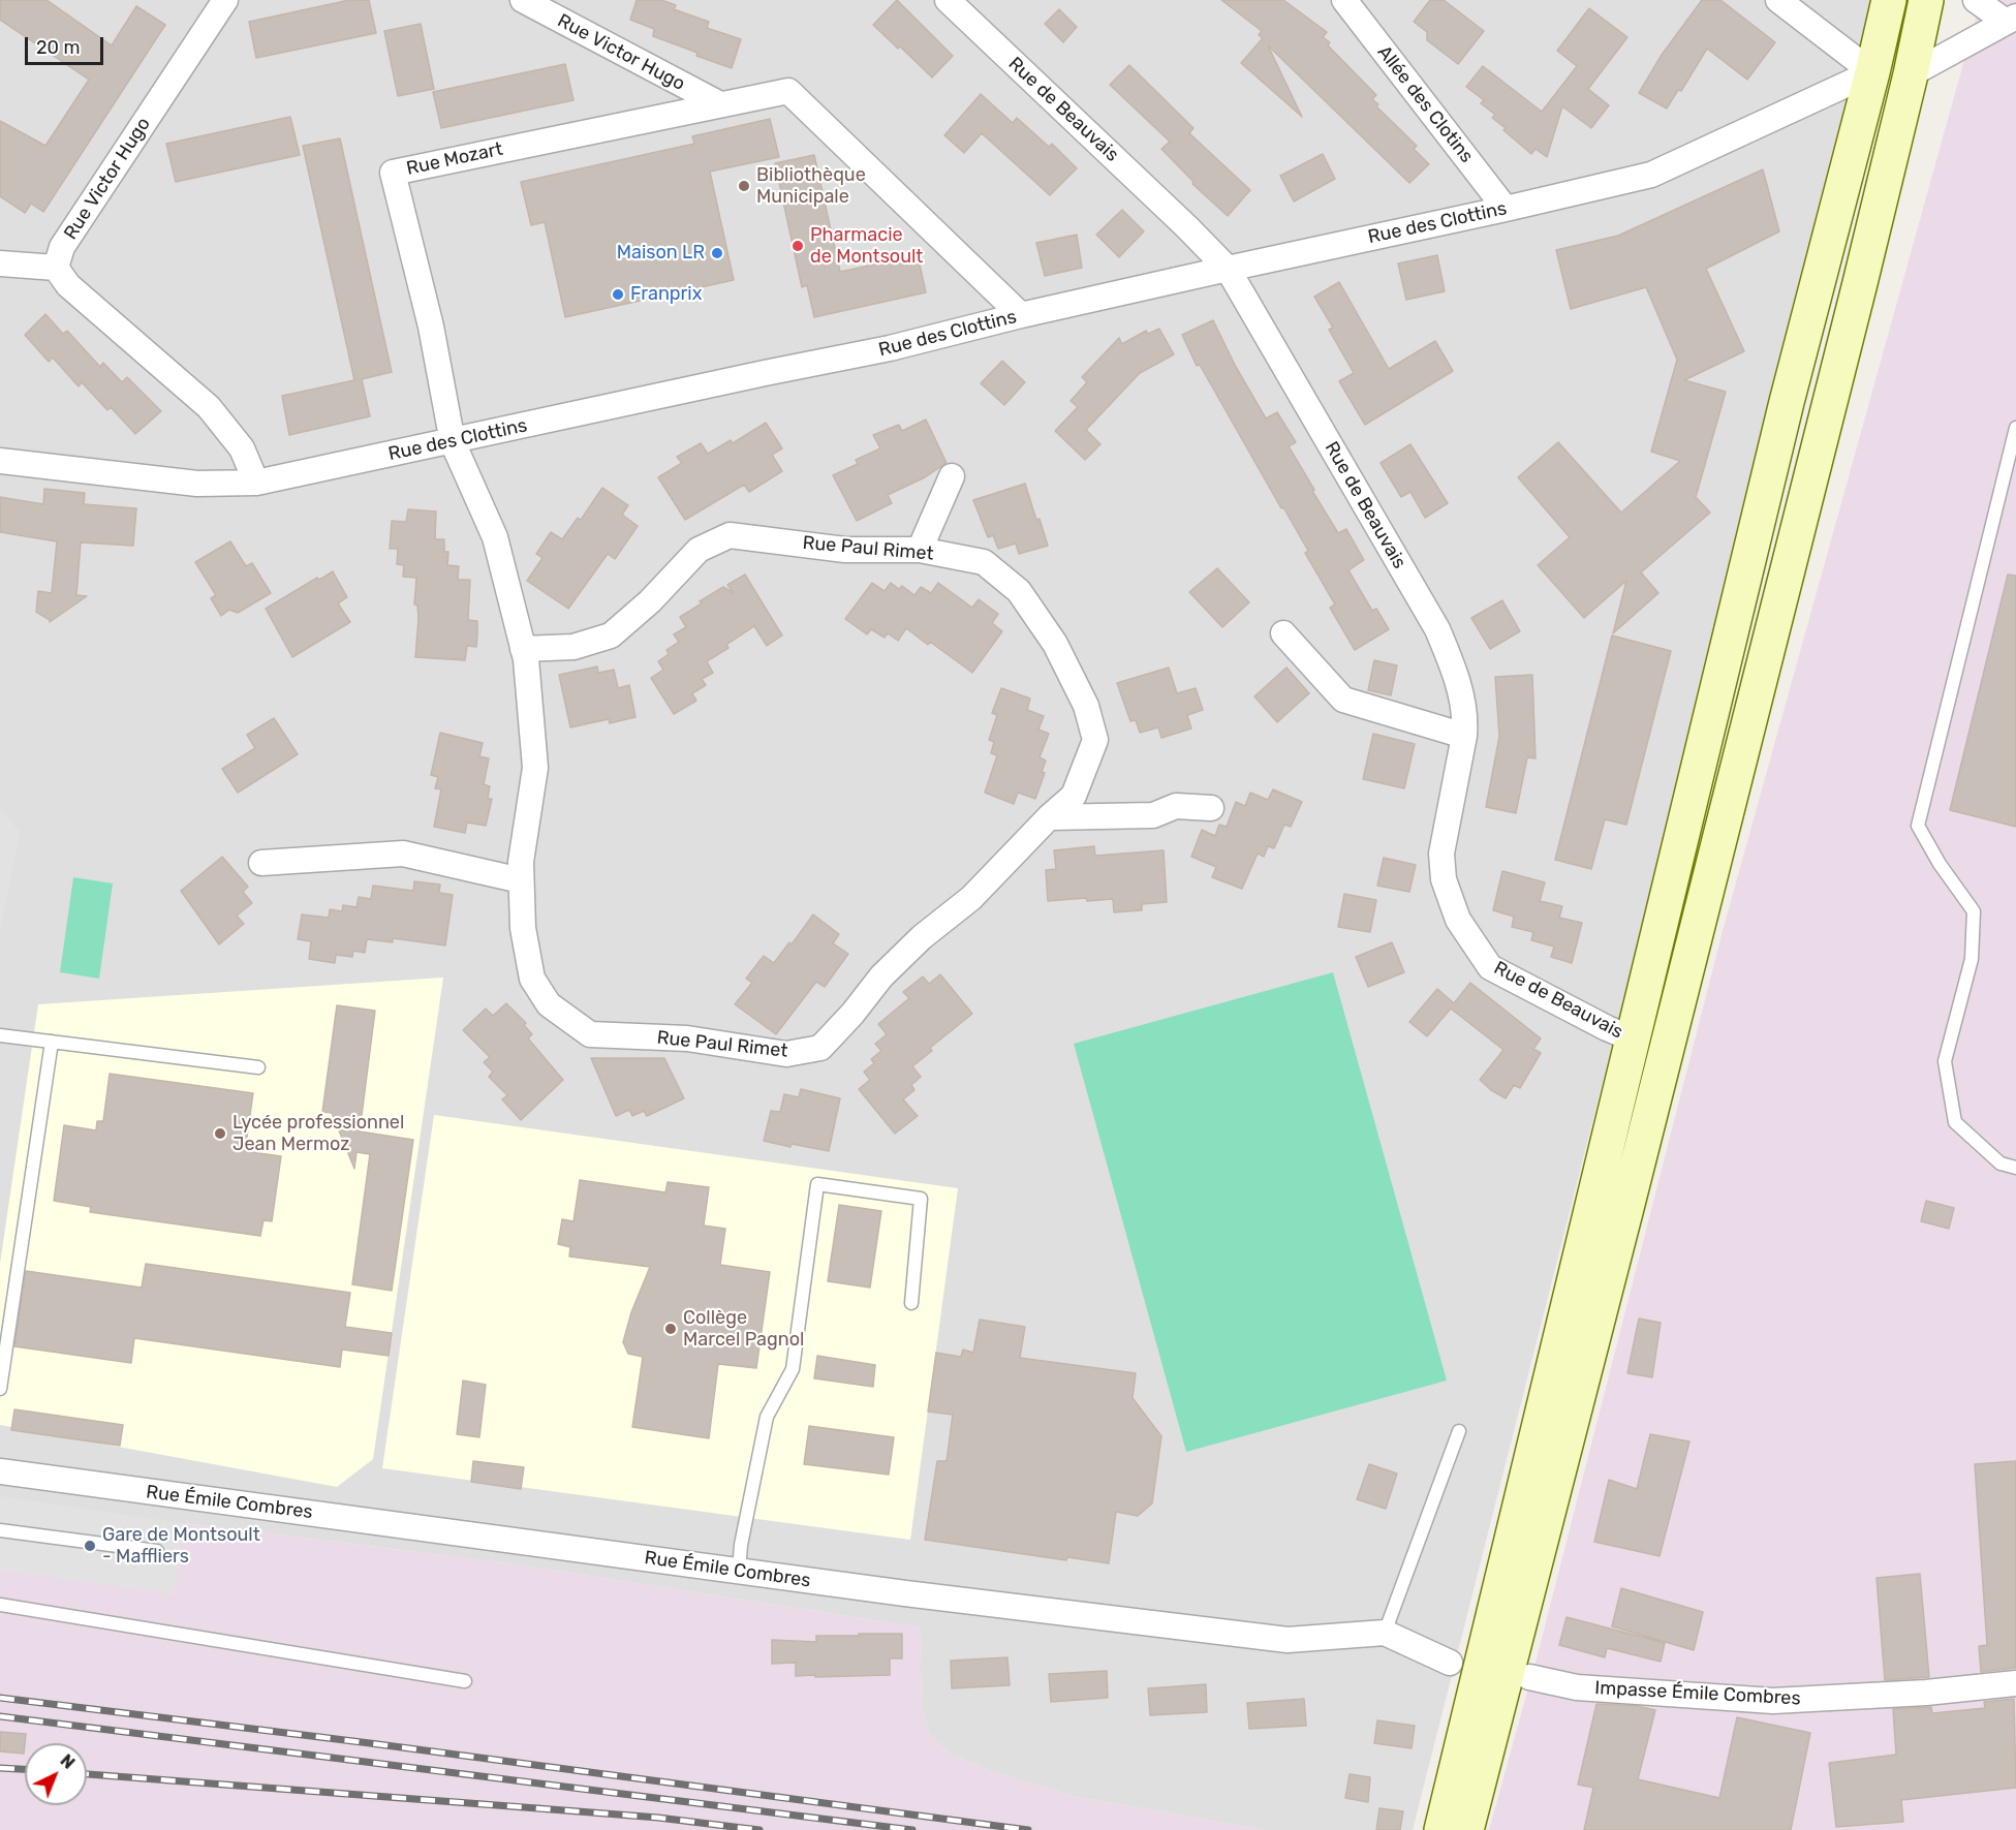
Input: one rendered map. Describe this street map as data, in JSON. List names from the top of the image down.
{
  "streets": {
    "street": [
      "Rue Victor Hugo",
      "Allée des Clotins",
      "Rue de Beauvais",
      "Rue Mozart",
      "Rue des Clottins",
      "Rue Paul Rimet",
      "Rue Émile Combres",
      "Impasse Émile Combres"
    ]
  },
  "crossings": [
    ["Rue Victor Hugo", "Rue Mozart"],
    ["Allée des Clotins", "Rue des Clottins"],
    ["Rue de Beauvais", "Rue des Clottins"],
    ["Rue Mozart", "Rue des Clottins"],
    ["Rue Mozart", "Rue Paul Rimet"],
    ["Rue des Clottins", "Rue Paul Rimet"]
  ],
  "places": [
    "Bibliothèque Municipale",
    "Pharmacie de Montsoult",
    "Maison LR",
    "Franprix",
    "Lycée professionnel Jean Mermoz",
    "Collège Marcel Pagnol",
    "Gare de Montsoult - Maffliers"
  ],
  "scale_bar": "20 m",
  "north": "top right"
}
